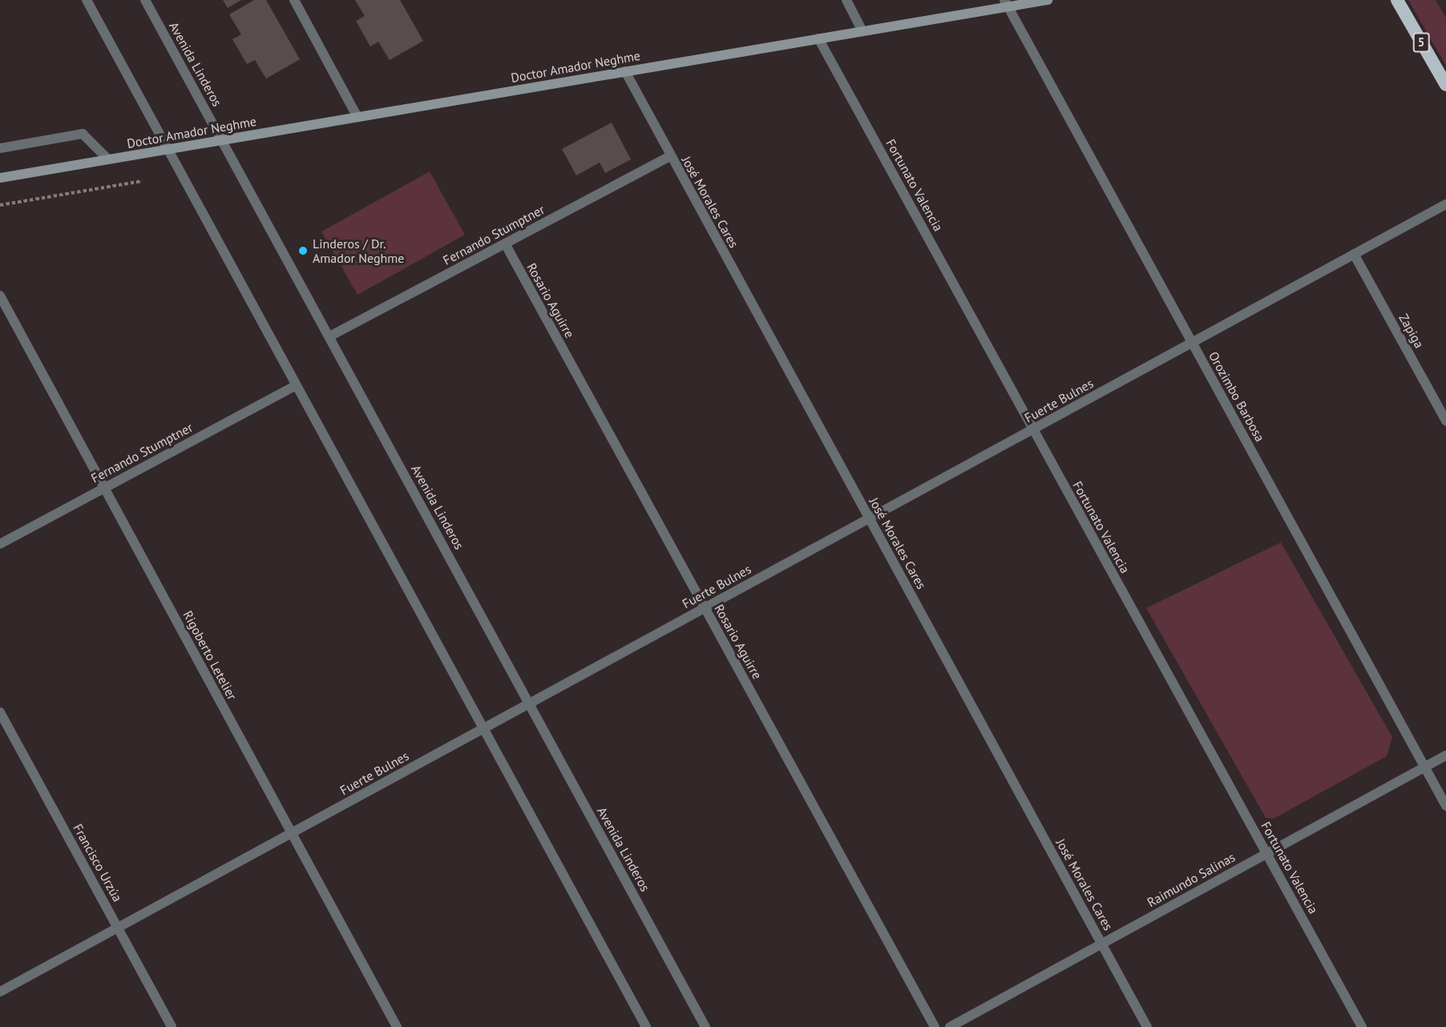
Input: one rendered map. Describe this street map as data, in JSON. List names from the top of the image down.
{
  "streets": {
    "highway": ["5"],
    "main road": ["Doctor Amador Neghme"],
    "street": [
      "Avenida Linderos",
      "Fortunato Valencia",
      "José Morales Cares",
      "Fernando Stumptner",
      "Rosario Aguirre",
      "Zapiga",
      "Orozimbo Barbosa",
      "Fuerte Bulnes",
      "Rigoberto Letelier",
      "Francisco Urzúa",
      "Raimundo Salinas"
    ]
  },
  "crossings": [
    ["Avenida Linderos", "Doctor Amador Neghme"],
    ["Avenida Linderos", "Fernando Stumptner"],
    ["Avenida Linderos", "Fuerte Bulnes"],
    ["Doctor Amador Neghme", "Fortunato Valencia"],
    ["Doctor Amador Neghme", "José Morales Cares"],
    ["Doctor Amador Neghme", "Orozimbo Barbosa"],
    ["Fortunato Valencia", "Fuerte Bulnes"],
    ["Fortunato Valencia", "Raimundo Salinas"],
    ["José Morales Cares", "Fernando Stumptner"],
    ["José Morales Cares", "Fuerte Bulnes"],
    ["José Morales Cares", "Raimundo Salinas"],
    ["Fernando Stumptner", "Rosario Aguirre"],
    ["Fernando Stumptner", "Rigoberto Letelier"],
    ["Rosario Aguirre", "Fuerte Bulnes"],
    ["Zapiga", "Fuerte Bulnes"],
    ["Orozimbo Barbosa", "Fuerte Bulnes"],
    ["Orozimbo Barbosa", "Raimundo Salinas"],
    ["Fuerte Bulnes", "Rigoberto Letelier"],
    ["Fuerte Bulnes", "Francisco Urzúa"]
  ],
  "places": ["Linderos / Dr. Amador Neghme"]
}
